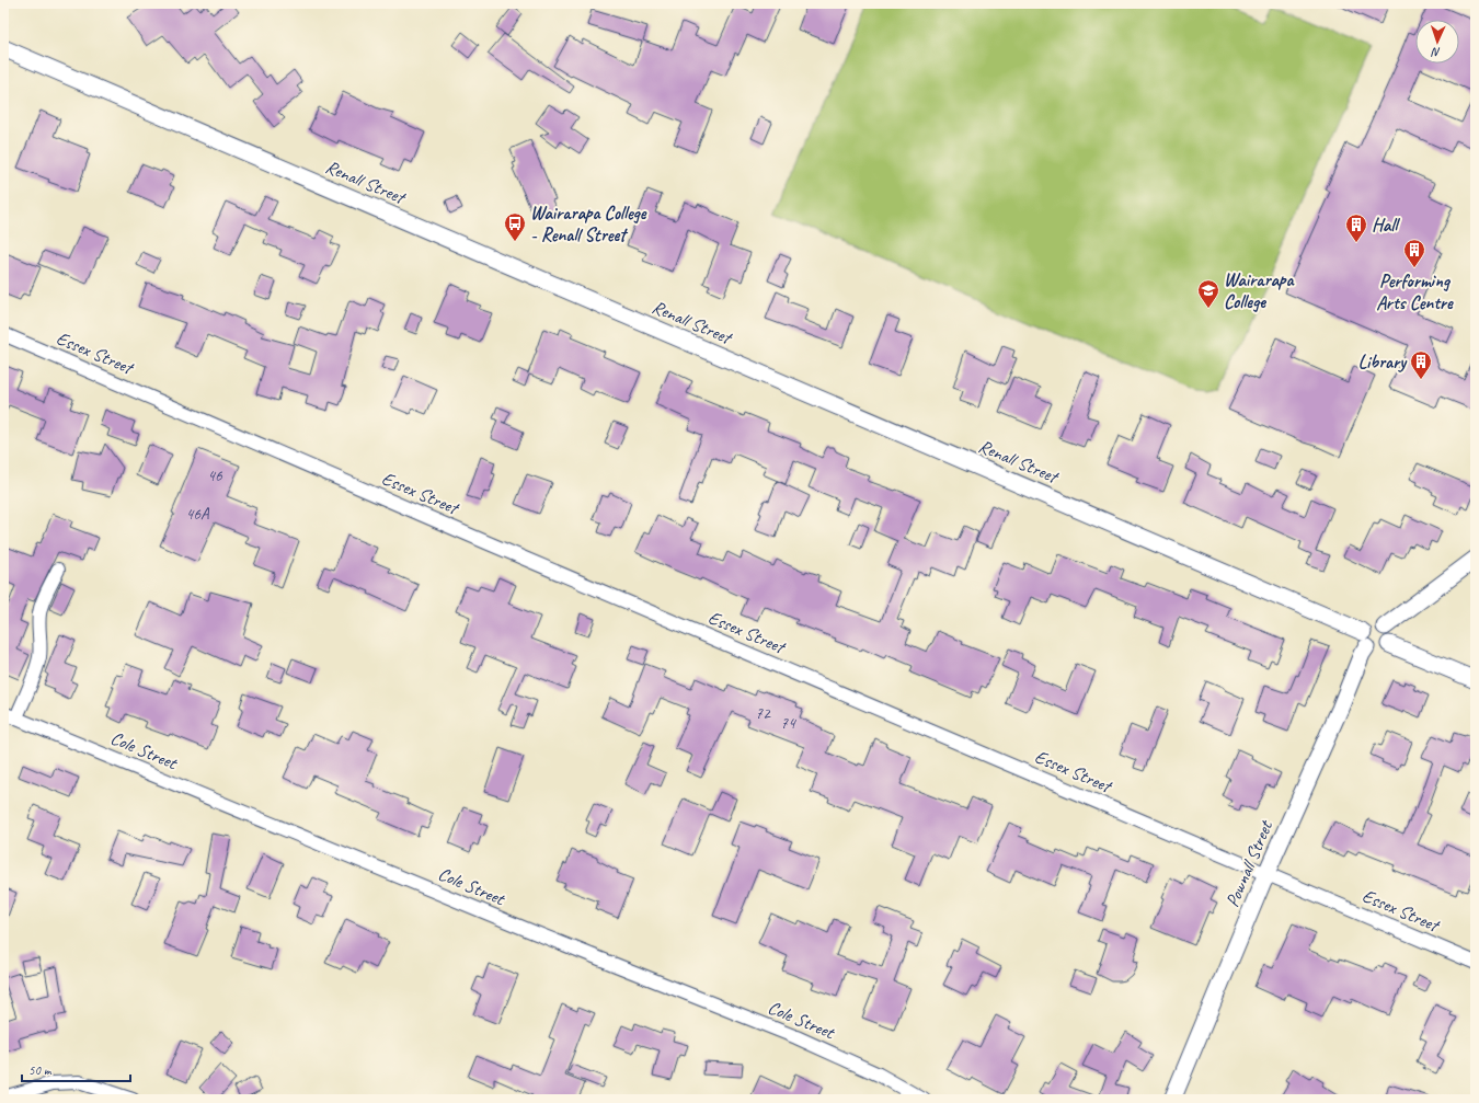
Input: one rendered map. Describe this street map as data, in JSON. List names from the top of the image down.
{
  "streets": {
    "street": [
      "Renall Street",
      "Essex Street",
      "Cole Street",
      "Pownall Street"
    ]
  },
  "crossings": [
    ["Renall Street", "Pownall Street"],
    ["Essex Street", "Pownall Street"]
  ],
  "places": {
    "bus stop": ["Wairarapa College - Renall Street"],
    "building": ["Hall", "Performing Arts Centre", "Library"],
    "school or university": ["Wairarapa College"]
  },
  "house_numbers": [
    "46",
    "46A",
    "72",
    "74"
  ],
  "scale_bar": "50 m",
  "north": "bottom"
}
